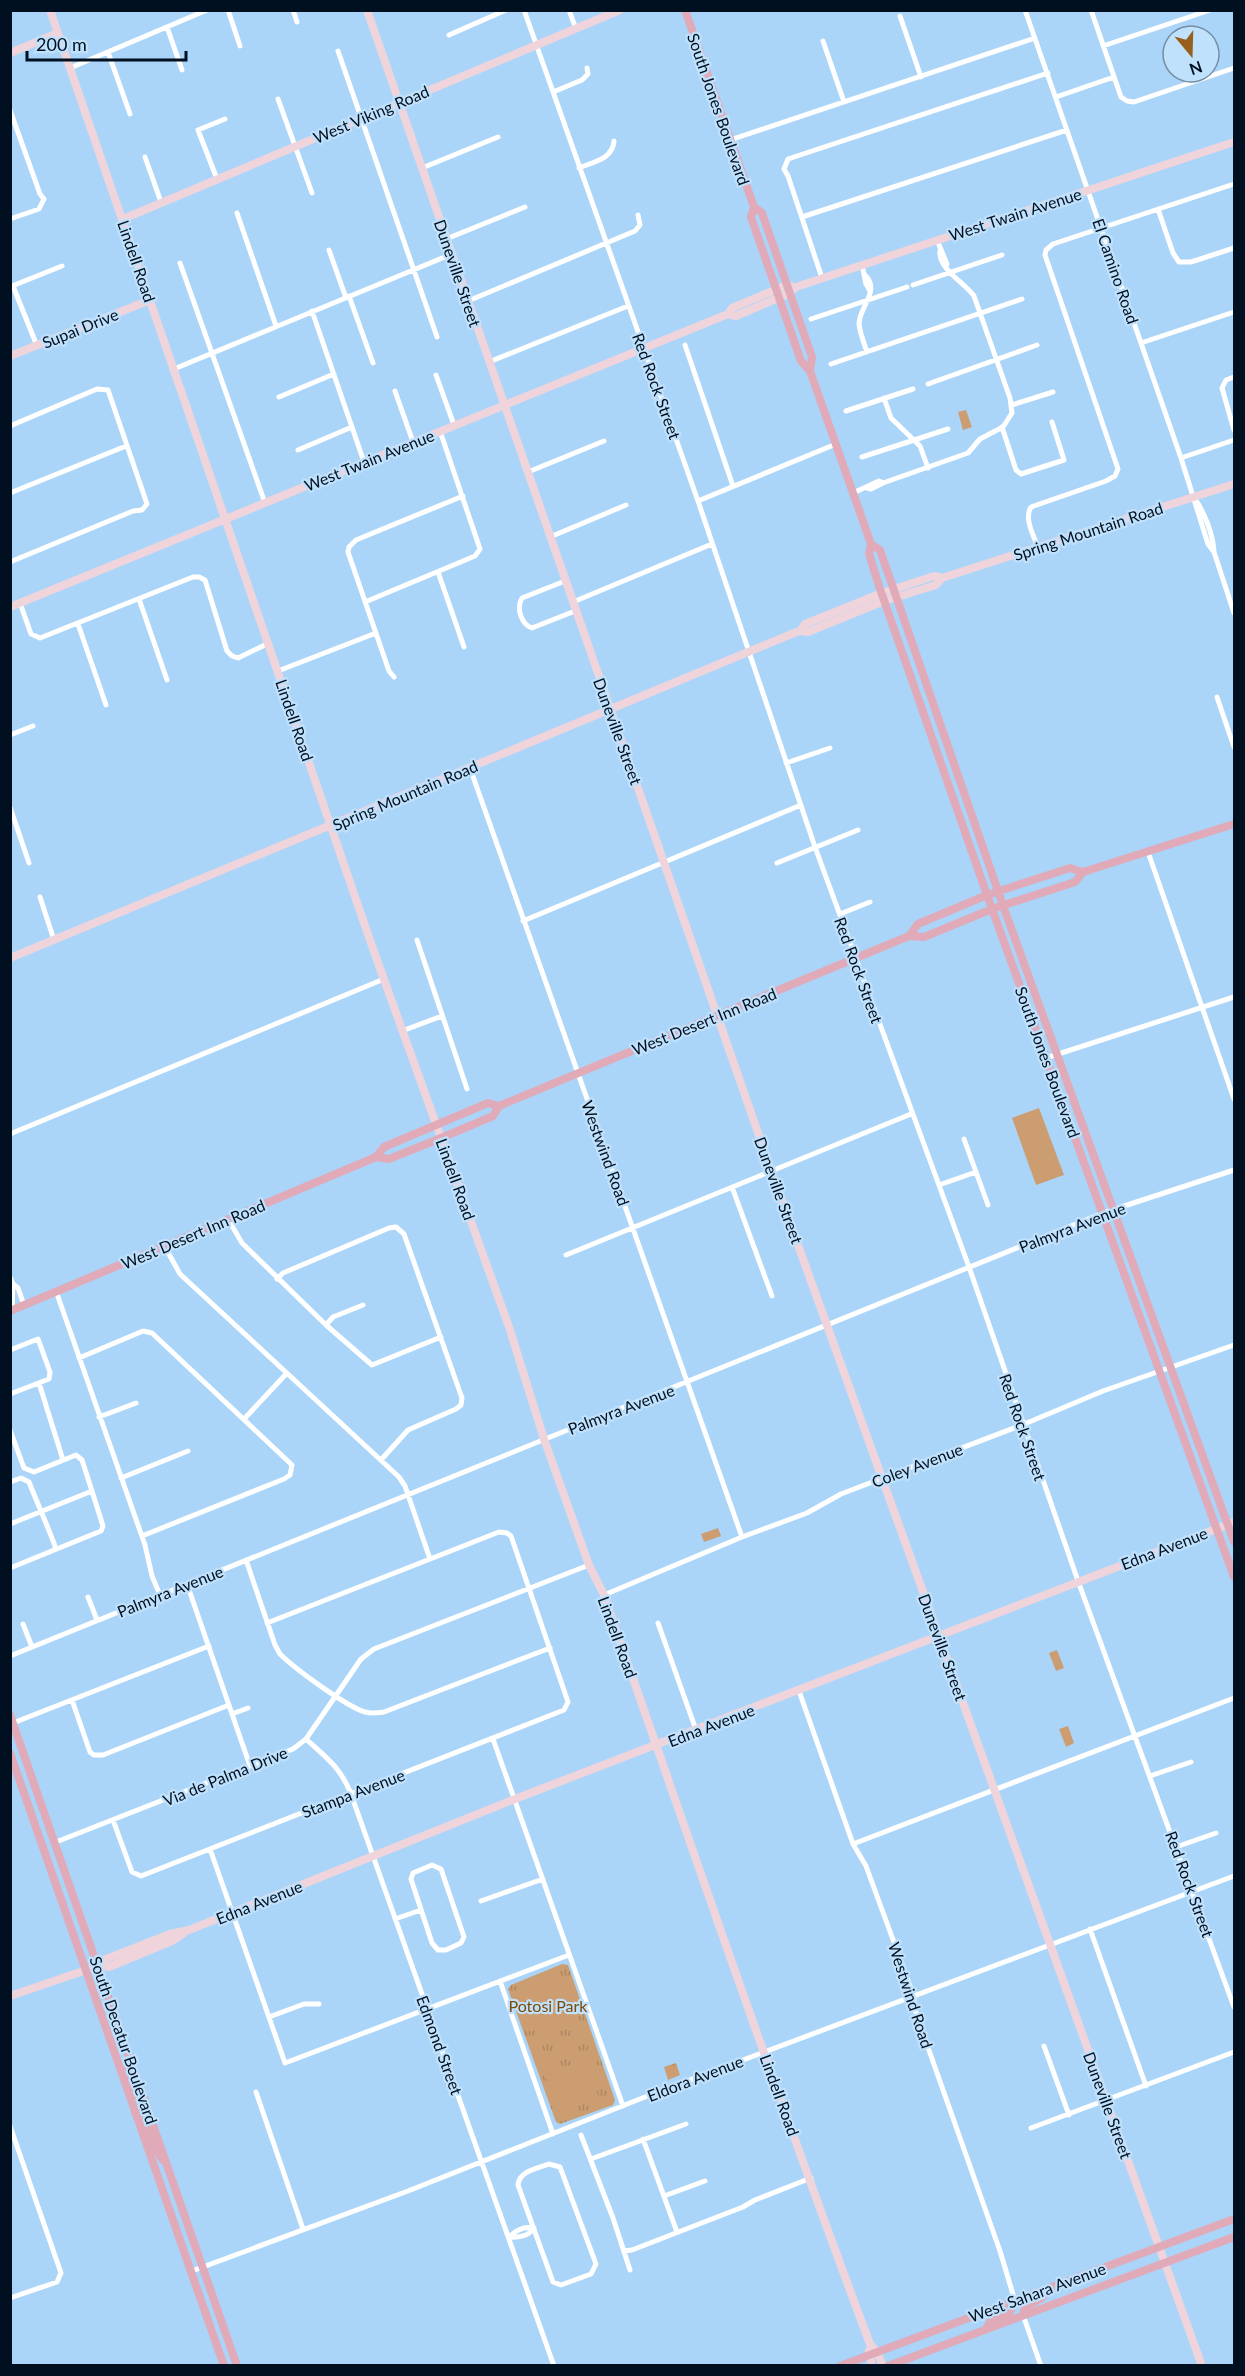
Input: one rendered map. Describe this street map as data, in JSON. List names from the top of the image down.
{
  "streets": {
    "main road": [
      "South Jones Boulevard",
      "West Desert Inn Road",
      "South Decatur Boulevard",
      "West Sahara Avenue"
    ],
    "street": [
      "West Viking Road",
      "West Twain Avenue",
      "Lindell Road",
      "El Camino Road",
      "Duneville Street",
      "Supai Drive",
      "Red Rock Street",
      "Spring Mountain Road",
      "Westwind Road",
      "Palmyra Avenue",
      "Coley Avenue",
      "Edna Avenue",
      "Via de Palma Drive",
      "Stampa Avenue",
      "Edmond Street",
      "Eldora Avenue"
    ]
  },
  "crossings": [
    ["South Jones Boulevard", "West Twain Avenue"],
    ["South Jones Boulevard", "Spring Mountain Road"],
    ["South Jones Boulevard", "West Desert Inn Road"],
    ["South Jones Boulevard", "Palmyra Avenue"],
    ["South Jones Boulevard", "Coley Avenue"],
    ["South Jones Boulevard", "Edna Avenue"],
    ["West Viking Road", "Lindell Road"],
    ["West Viking Road", "Duneville Street"],
    ["West Viking Road", "Red Rock Street"],
    ["West Twain Avenue", "Lindell Road"],
    ["West Twain Avenue", "El Camino Road"],
    ["West Twain Avenue", "Duneville Street"],
    ["West Twain Avenue", "Red Rock Street"],
    ["Lindell Road", "Supai Drive"],
    ["Lindell Road", "Spring Mountain Road"],
    ["Lindell Road", "West Desert Inn Road"],
    ["Lindell Road", "Palmyra Avenue"],
    ["Lindell Road", "Coley Avenue"],
    ["Lindell Road", "Edna Avenue"],
    ["Lindell Road", "Via de Palma Drive"],
    ["Lindell Road", "Eldora Avenue"],
    ["Lindell Road", "West Sahara Avenue"],
    ["El Camino Road", "Spring Mountain Road"],
    ["Duneville Street", "Spring Mountain Road"],
    ["Duneville Street", "West Desert Inn Road"],
    ["Duneville Street", "Palmyra Avenue"],
    ["Duneville Street", "Coley Avenue"],
    ["Duneville Street", "Edna Avenue"],
    ["Duneville Street", "Eldora Avenue"],
    ["Duneville Street", "West Sahara Avenue"],
    ["Red Rock Street", "Spring Mountain Road"],
    ["Red Rock Street", "West Desert Inn Road"],
    ["Red Rock Street", "Palmyra Avenue"],
    ["Red Rock Street", "Coley Avenue"],
    ["Red Rock Street", "Edna Avenue"],
    ["Red Rock Street", "Eldora Avenue"],
    ["Spring Mountain Road", "Westwind Road"],
    ["West Desert Inn Road", "Westwind Road"],
    ["Westwind Road", "Palmyra Avenue"],
    ["Westwind Road", "Coley Avenue"],
    ["Westwind Road", "Edna Avenue"],
    ["Westwind Road", "Eldora Avenue"],
    ["Westwind Road", "West Sahara Avenue"],
    ["Edna Avenue", "South Decatur Boulevard"],
    ["Edna Avenue", "Edmond Street"],
    ["Via de Palma Drive", "Stampa Avenue"],
    ["Via de Palma Drive", "South Decatur Boulevard"],
    ["Via de Palma Drive", "Edmond Street"],
    ["Stampa Avenue", "Edmond Street"],
    ["South Decatur Boulevard", "Eldora Avenue"],
    ["Edmond Street", "Eldora Avenue"]
  ],
  "parks": ["Potosi Park"],
  "scale_bar": "200 m",
  "north": "bottom"
}
